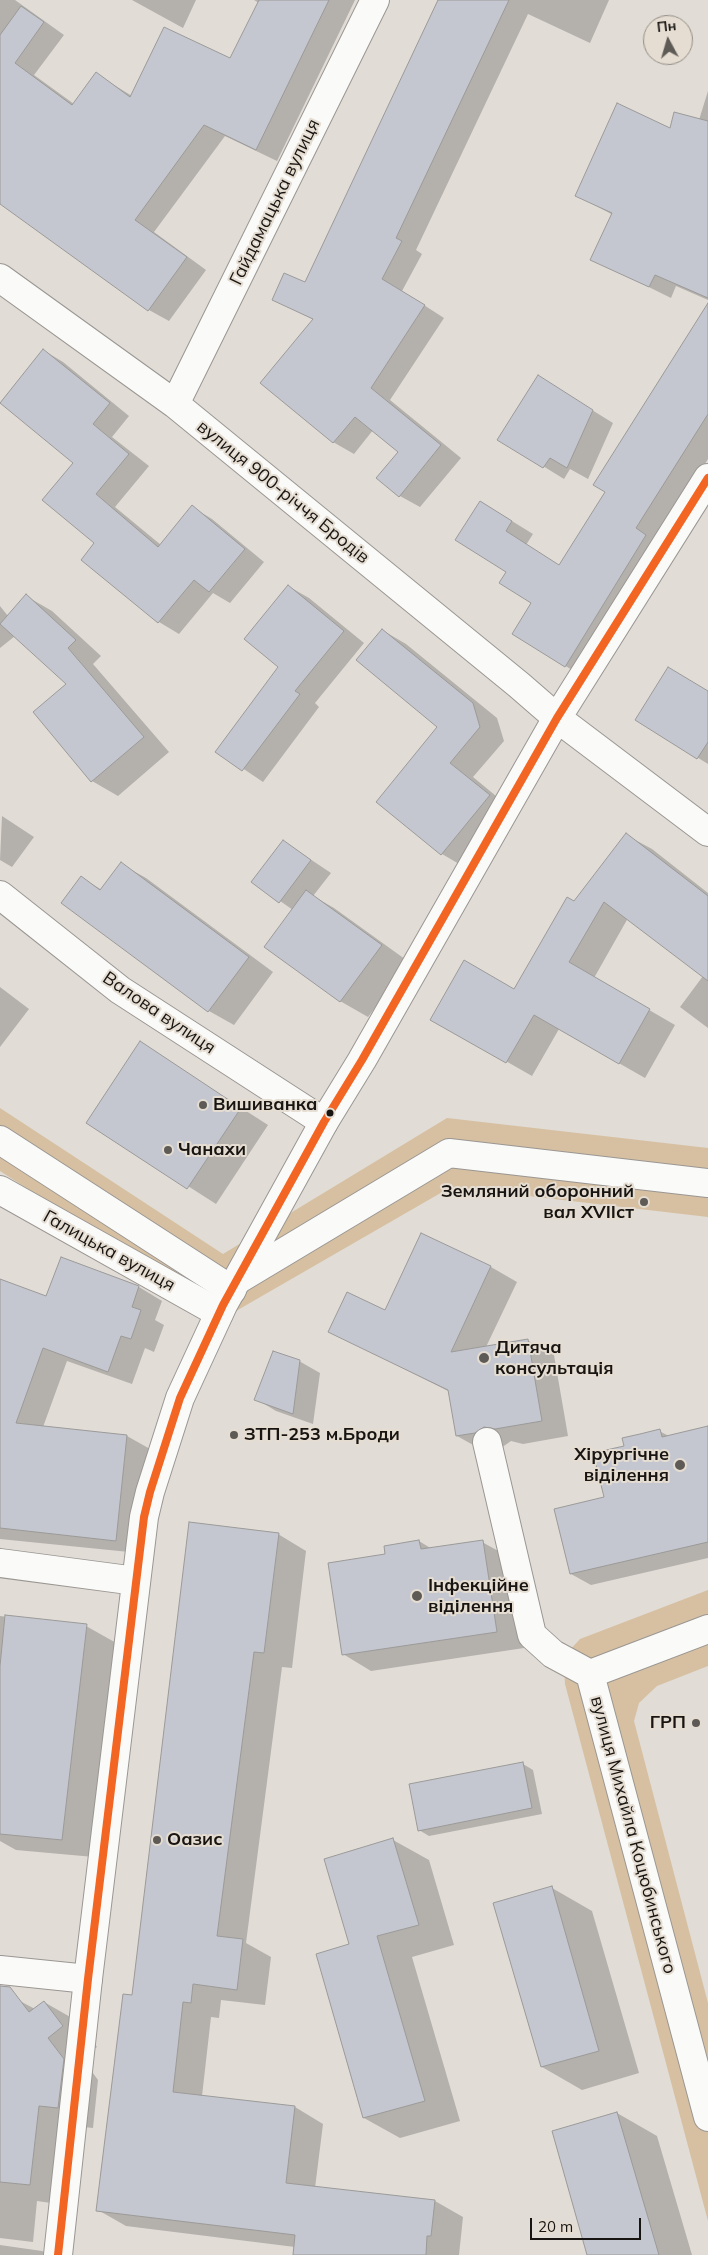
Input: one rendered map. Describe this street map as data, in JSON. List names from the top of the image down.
{
  "streets": {
    "street": [
      "Гайдамацька вулиця",
      "вулиця 900-річчя Бродів",
      "Валова вулиця",
      "Галицька вулиця",
      "вулиця Михайла Коцюбинського"
    ]
  },
  "crossings": [
    ["Гайдамацька вулиця", "вулиця 900-річчя Бродів"]
  ],
  "places": [
    "Вишиванка",
    "Чанахи",
    "Земляний оборонний вал XVIIст",
    "Дитяча консультація",
    "ЗТП-253 м.Броди",
    "Хірургічне віділення",
    "Інфекційне віділення",
    "ГРП",
    "Оазис"
  ],
  "scale_bar": "20 m",
  "north": "top"
}
